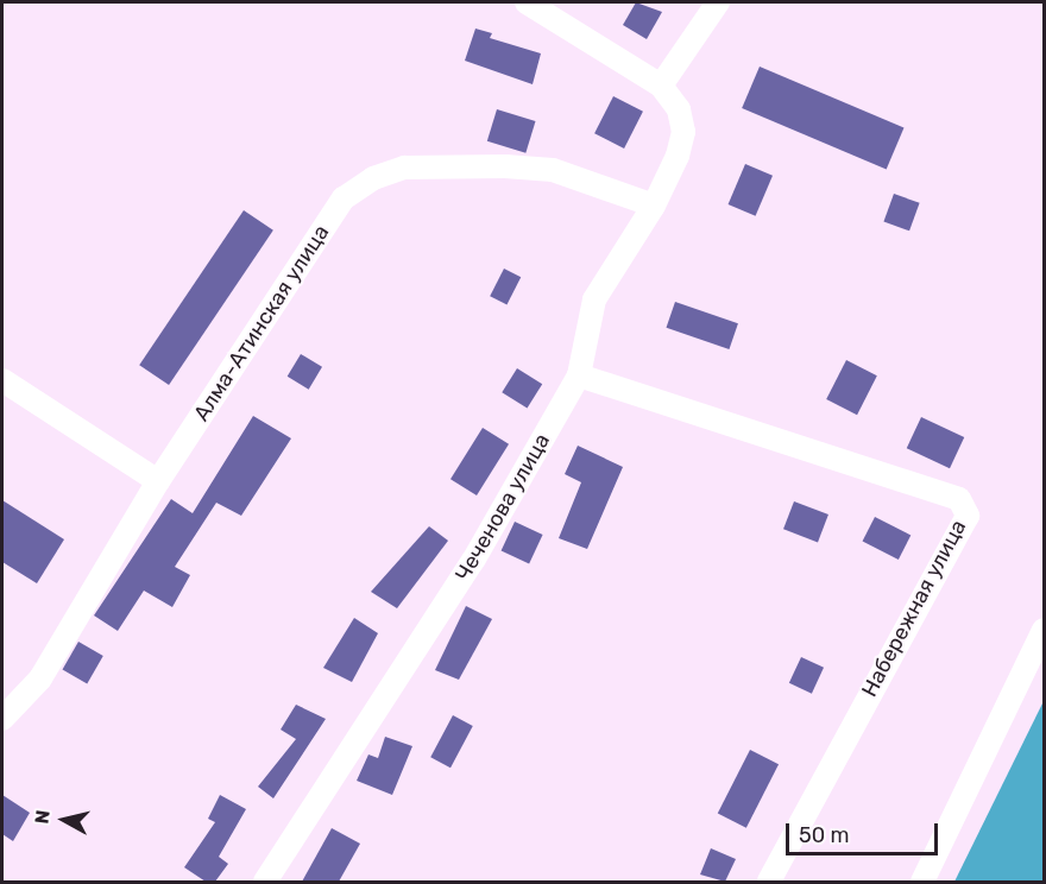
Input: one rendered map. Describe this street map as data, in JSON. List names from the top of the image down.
{
  "streets": {
    "street": ["Алма-Атинская улица", "Чеченова улица", "Набережная улица"]
  },
  "crossings": [
    ["Алма-Атинская улица", "Чеченова улица"],
    ["Чеченова улица", "Набережная улица"]
  ],
  "scale_bar": "50 m",
  "north": "left"
}
